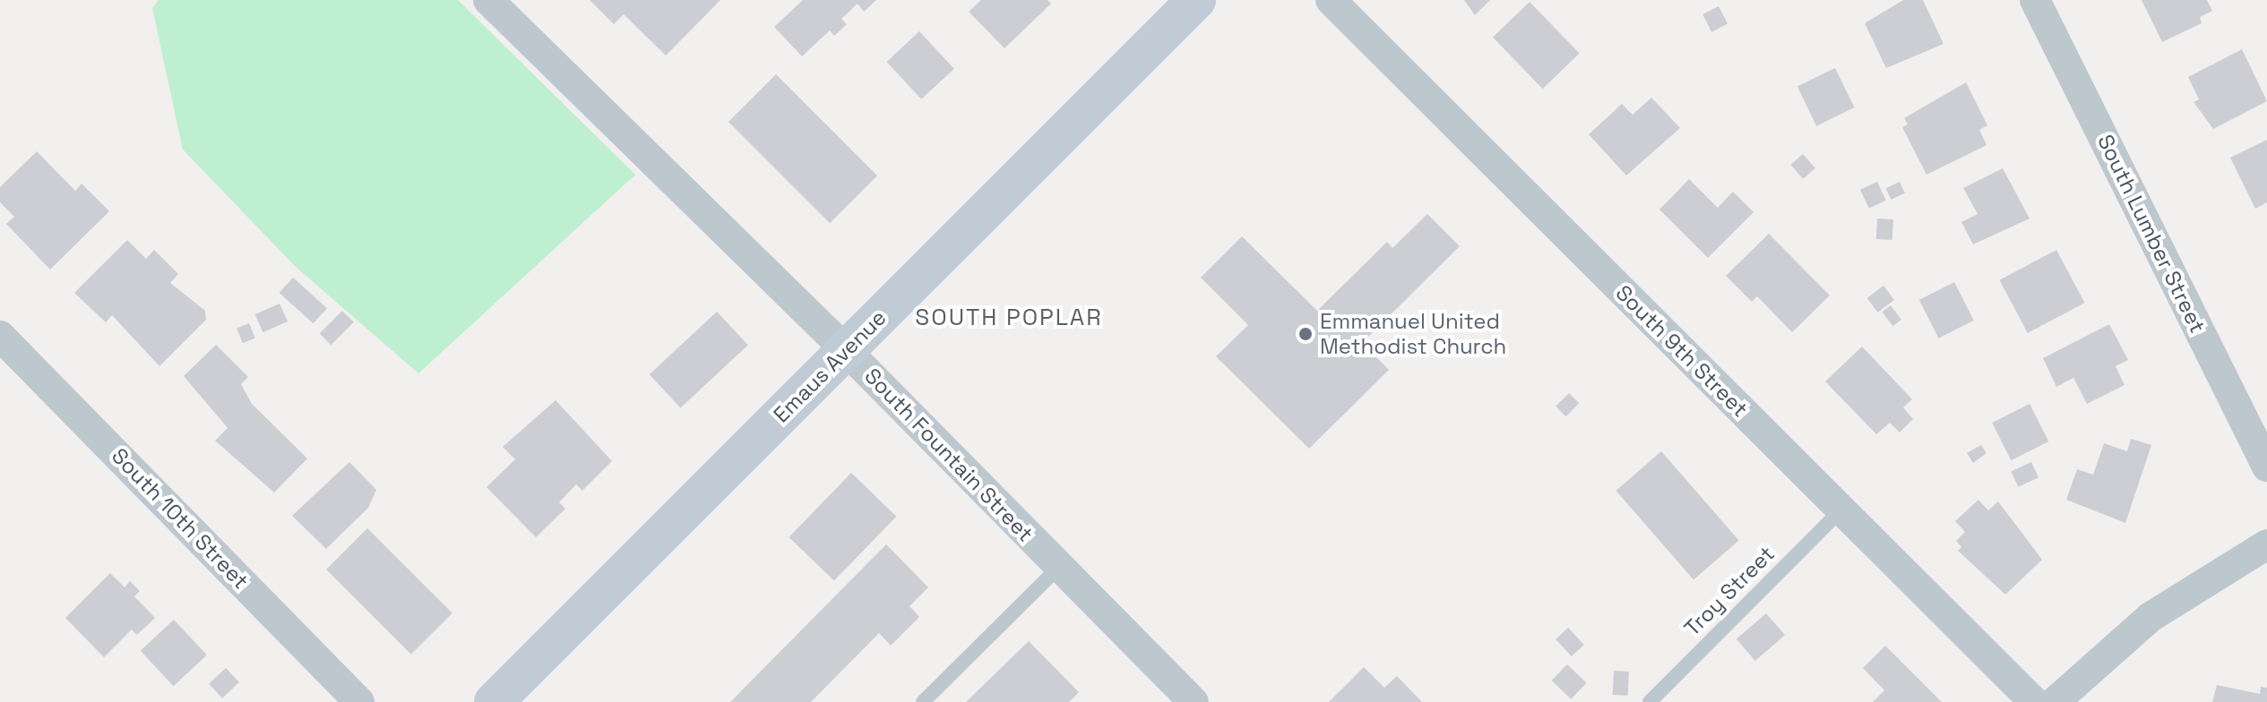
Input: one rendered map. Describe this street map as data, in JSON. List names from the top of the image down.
{
  "streets": {
    "main road": ["Emaus Avenue"],
    "street": [
      "South Lumber Street",
      "South 9th Street",
      "South Fountain Street",
      "South 10th Street"
    ],
    "lane": ["Troy Street"]
  },
  "crossings": [
    ["South 9th Street", "Troy Street"],
    ["Emaus Avenue", "South Fountain Street"]
  ],
  "districts": ["SOUTH POPLAR"],
  "places": ["Emmanuel United Methodist Church"]
}
